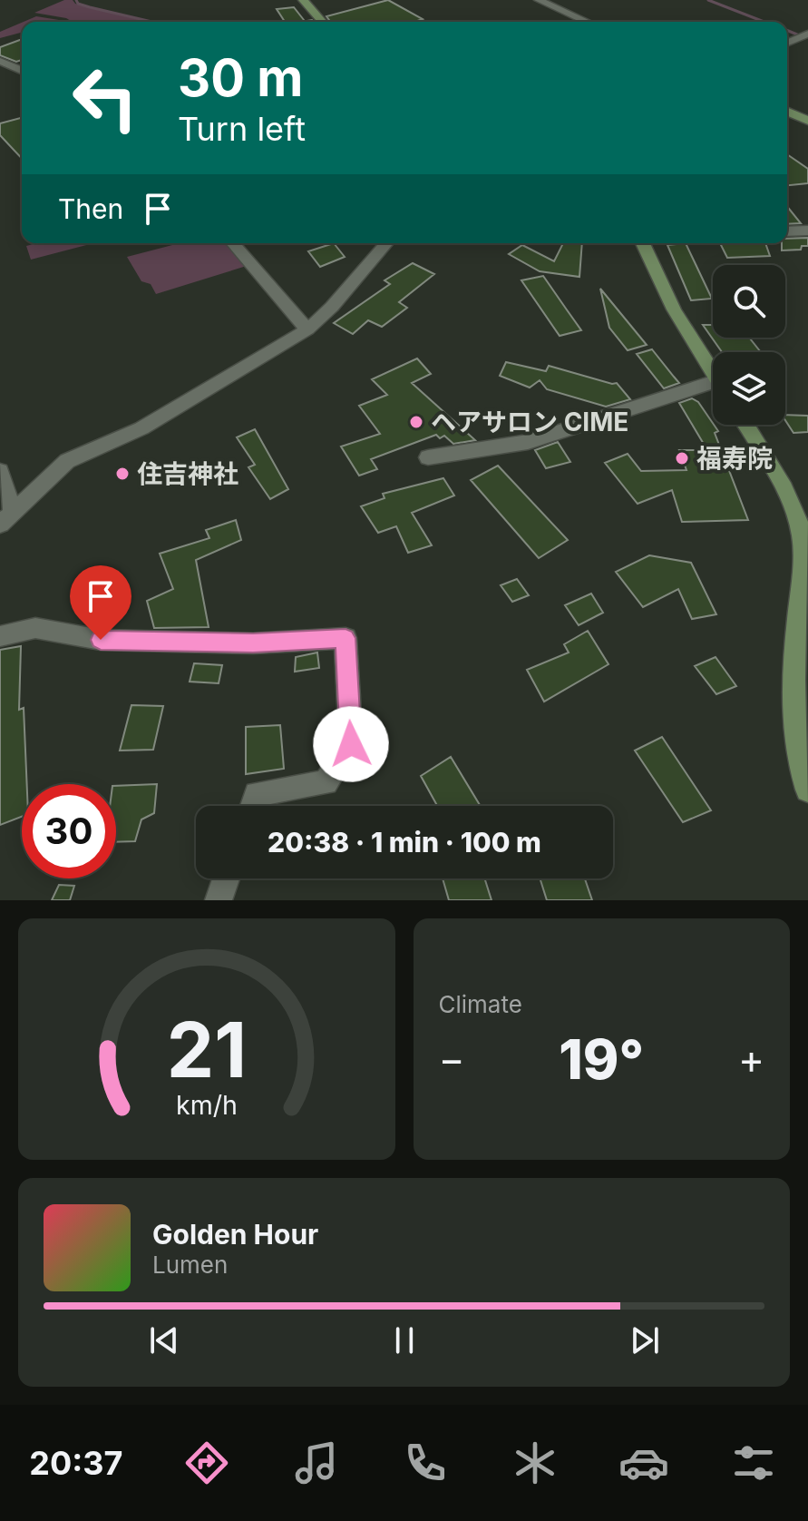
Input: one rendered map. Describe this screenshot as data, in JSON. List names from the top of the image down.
{
  "places": ["ヘアサロン CIME", "福寿院", "住吉神社"],
  "page": {
    "turn": ["30 m", "Turn left"],
    "then": "Then",
    "limit": "30",
    "trip": "20:38 · 1 min · 100 m",
    "tile": "Climate",
    "heat": ["−", "19°", "+"],
    "song": ["Golden Hour", "Lumen"],
    "tabs": "20:37",
    "gauge": ["21", "km/h"]
  }
}
